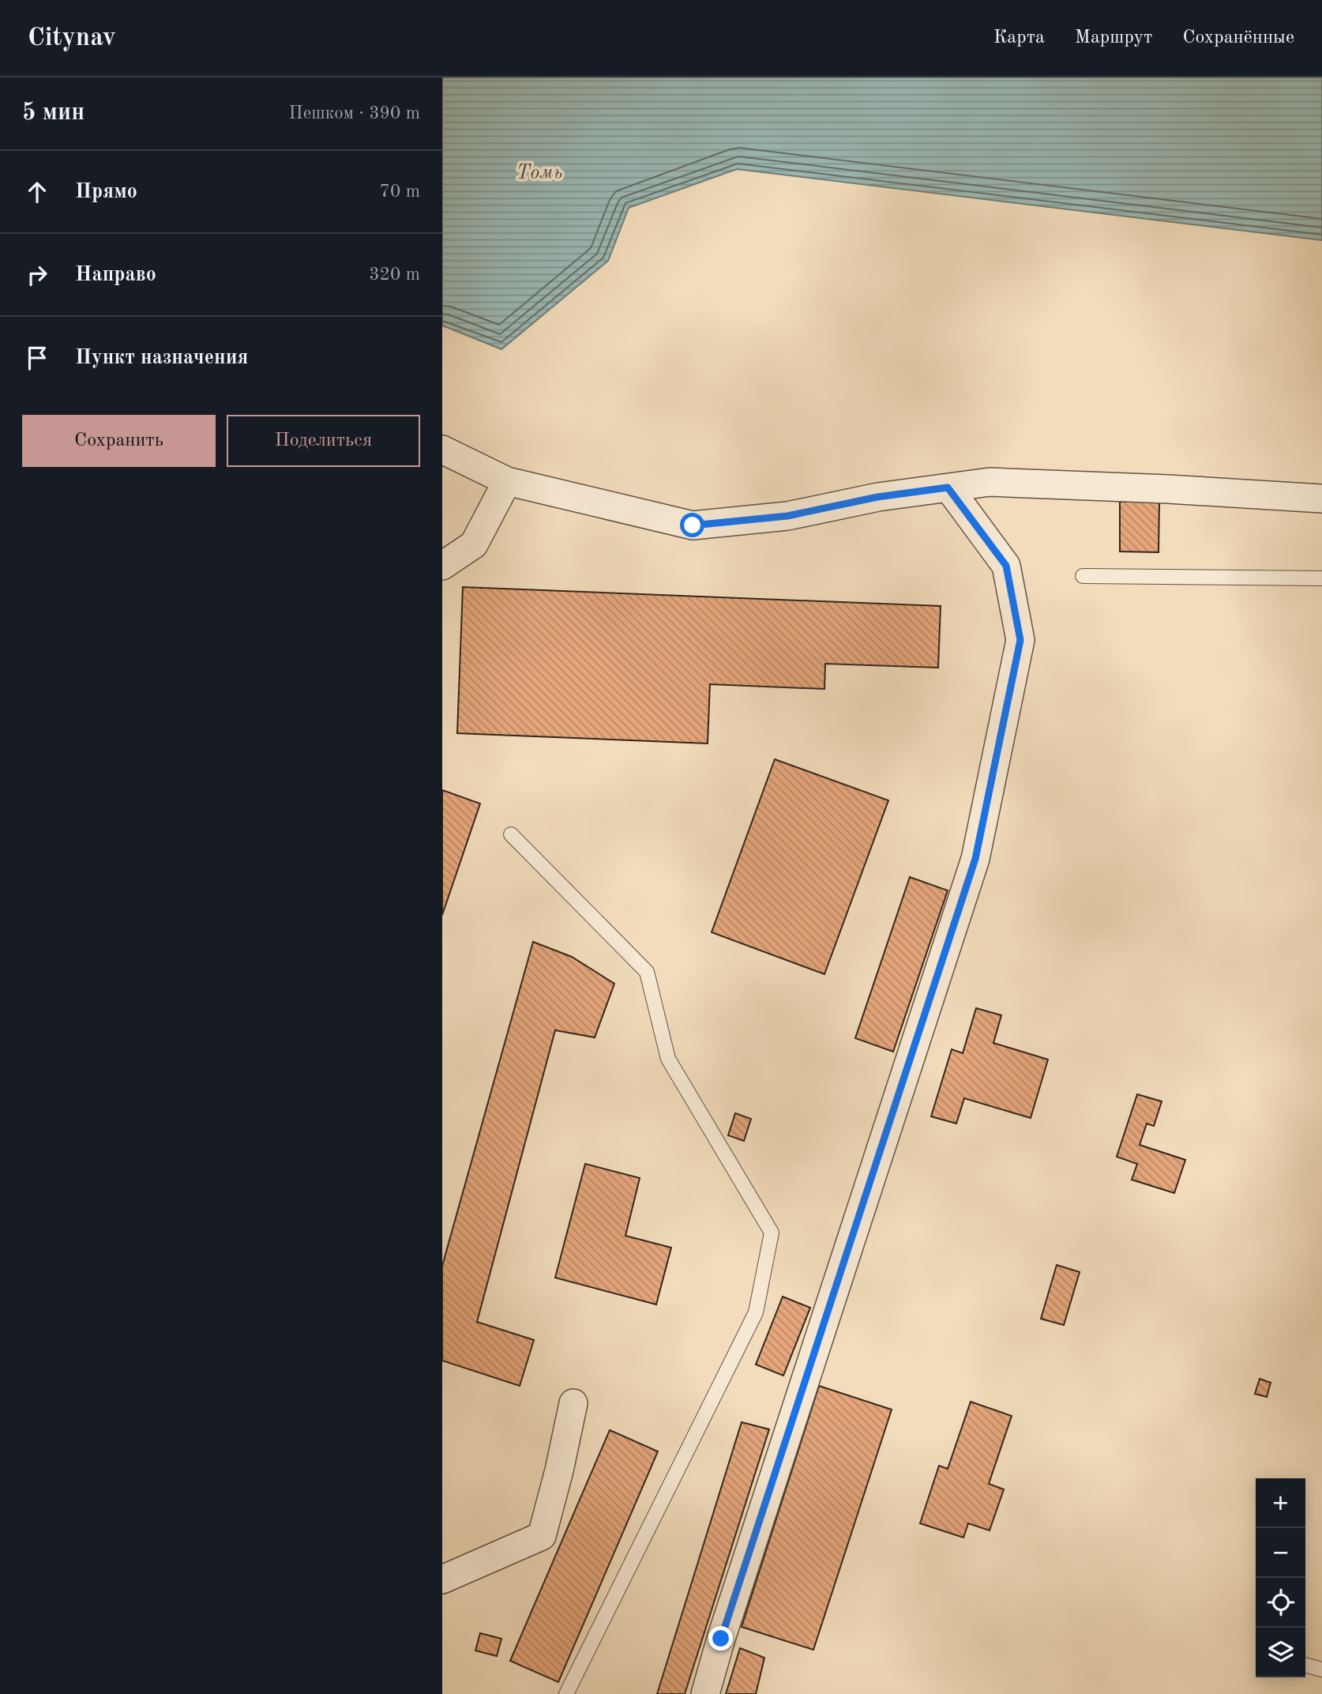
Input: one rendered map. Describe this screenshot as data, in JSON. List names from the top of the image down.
{
  "water": ["Томь"],
  "page": {
    "header": "Citynav",
    "nav": ["Карта", "Маршрут", "Сохранённые"],
    "heading": ["5 мин", "Пешком · 390 m"],
    "list": [
      ["Прямо", "70 m"],
      ["Направо", "320 m"],
      "Пункт назначения"
    ],
    "buttons": ["Сохранить", "Поделиться"],
    "map_buttons": ["+", "−"]
  }
}
